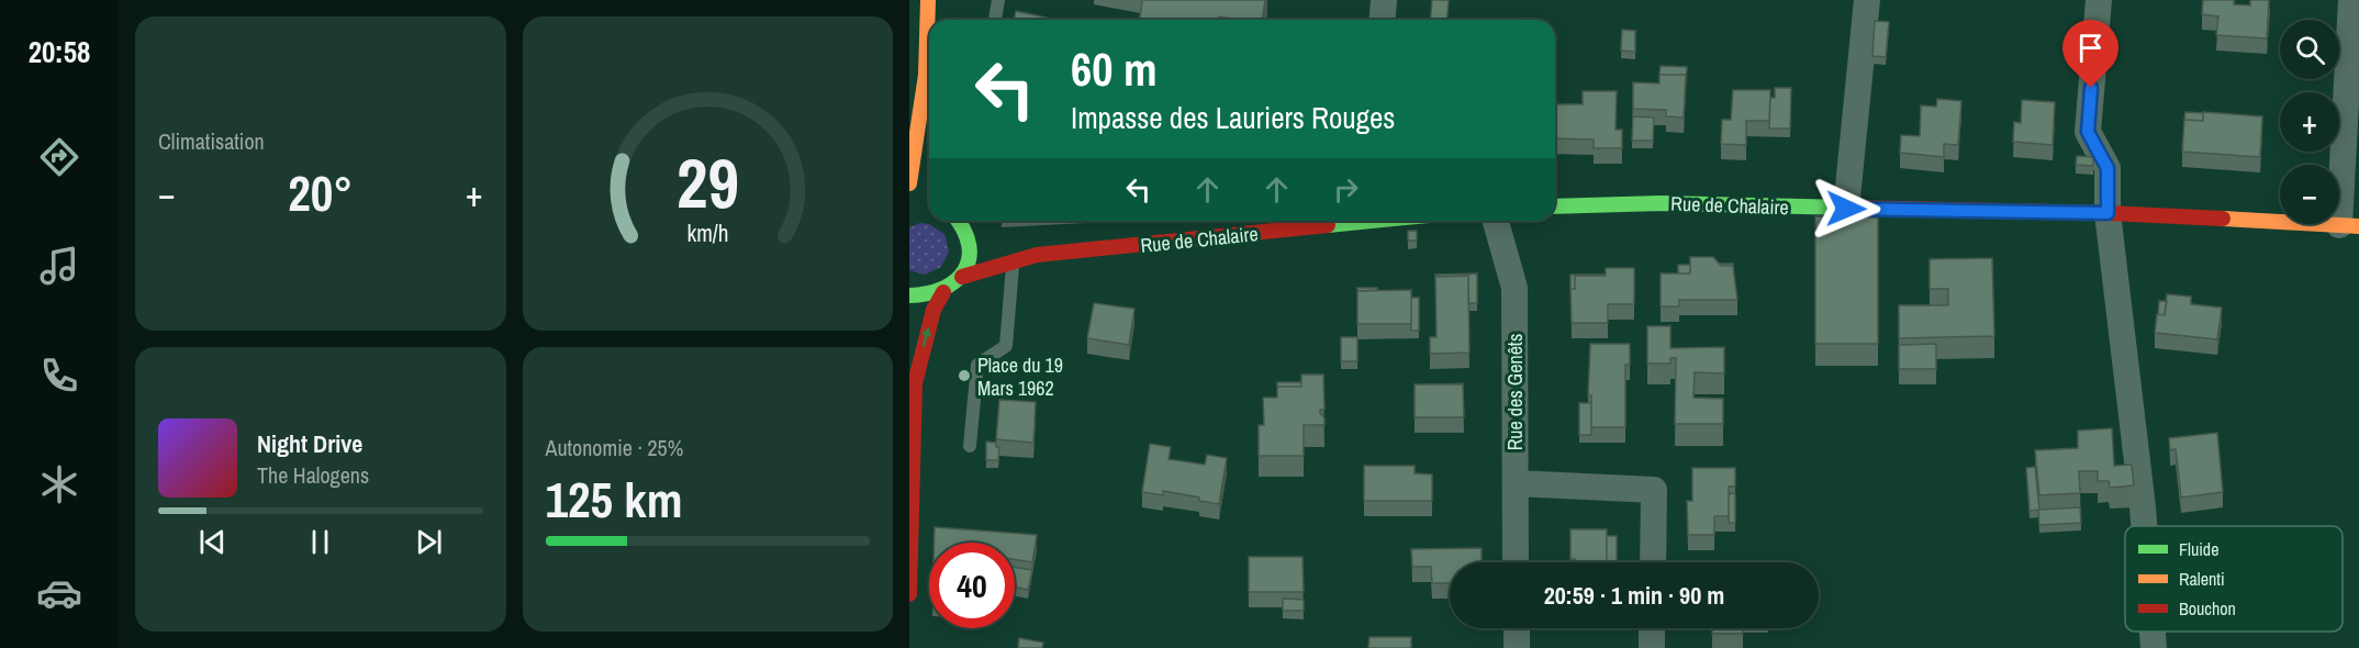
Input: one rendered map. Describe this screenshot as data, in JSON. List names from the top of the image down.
{
  "streets": {
    "street": ["Rue de Chalaire", "Rue des Genêts"]
  },
  "places": ["Place du 19 Mars 1962"],
  "legend": ["Fluide", "Ralenti", "Bouchon"],
  "page": {
    "tabs": "20:58",
    "tile": [
      "Climatisation",
      ["Autonomie · 25%", "125 km"]
    ],
    "map_buttons": ["+", "−"],
    "turn": ["60 m", "Impasse des Lauriers Rouges"],
    "heat": ["−", "20°", "+"],
    "song": ["Night Drive", "The Halogens"],
    "limit": "40",
    "trip": "20:59 · 1 min · 90 m",
    "gauge": ["29", "km/h"]
  }
}
